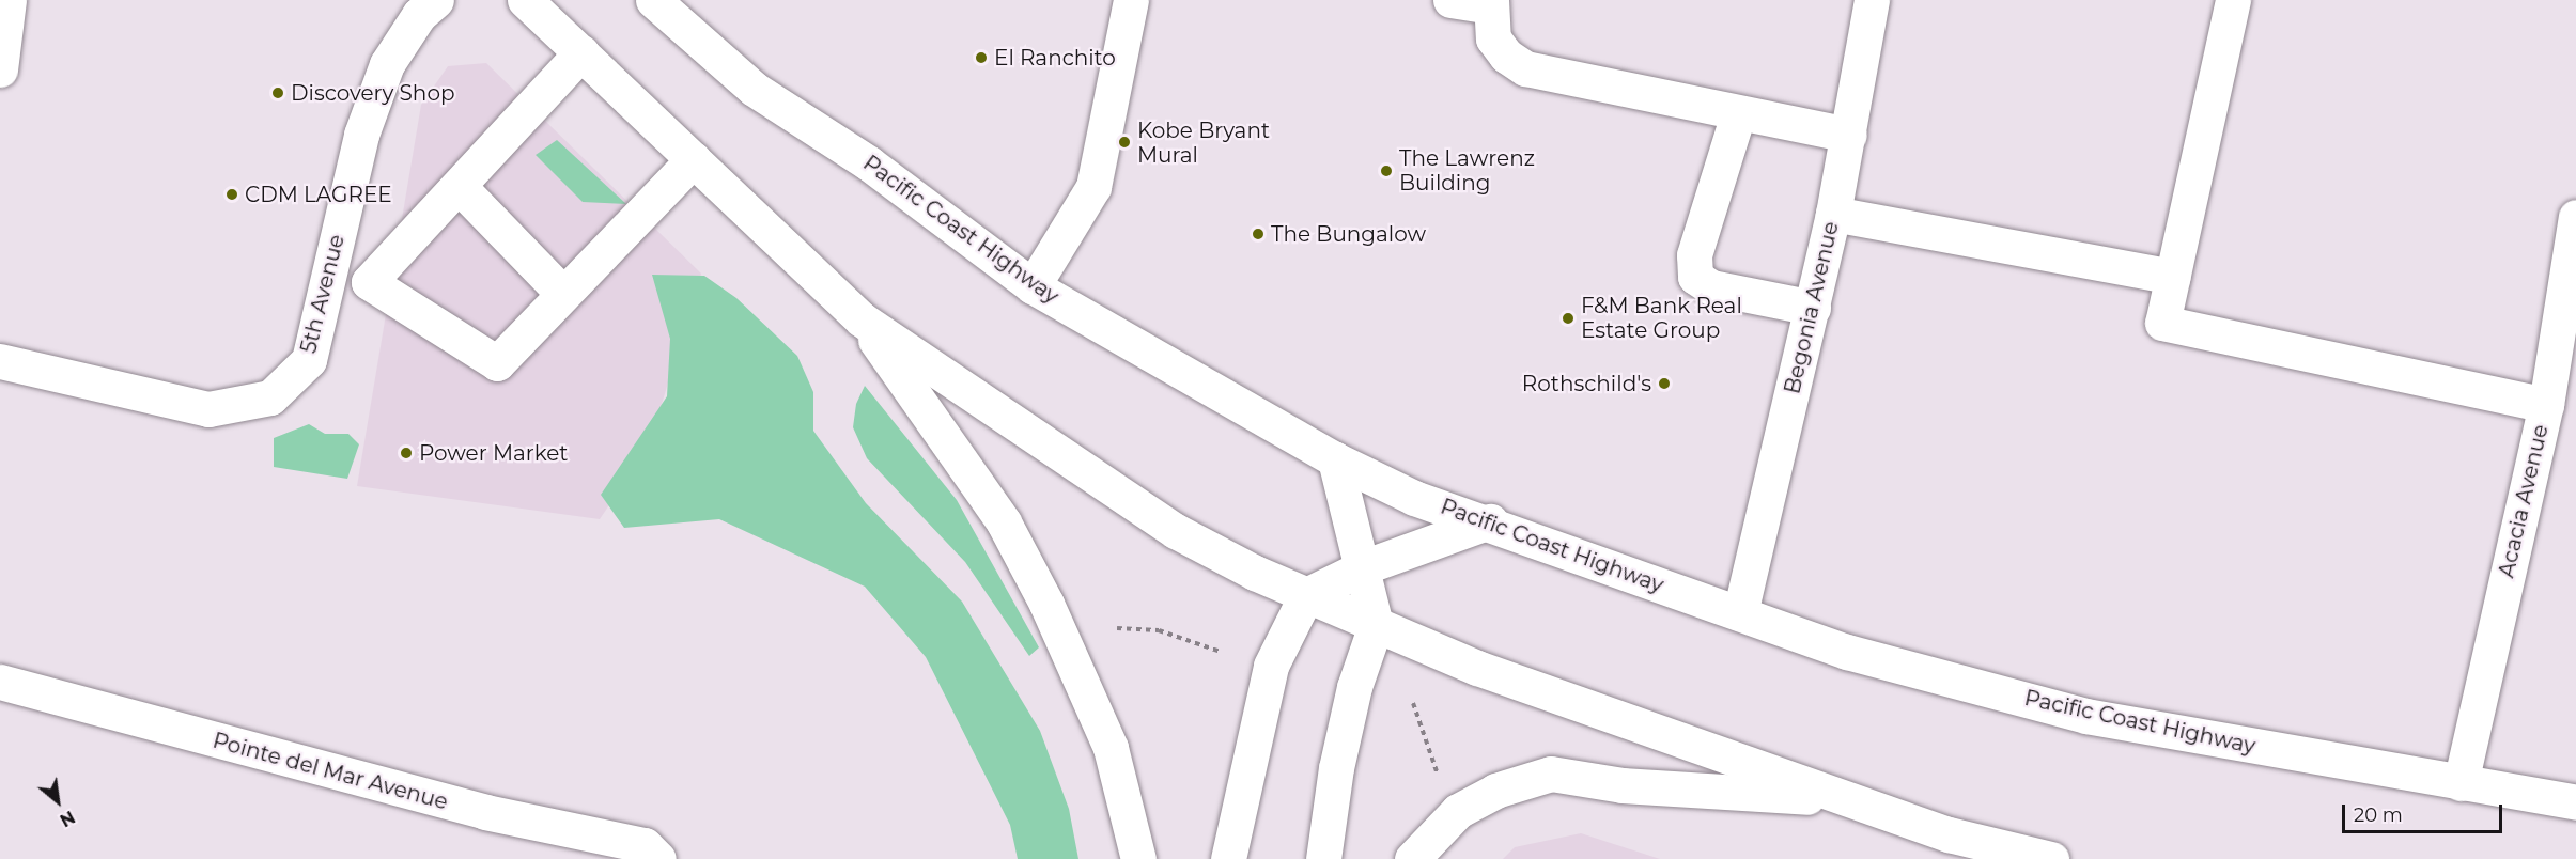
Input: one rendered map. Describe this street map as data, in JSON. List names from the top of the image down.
{
  "streets": {
    "main road": [
      "Pacific Coast Highway",
      "5th Avenue",
      "Begonia Avenue",
      "Acacia Avenue",
      "Pointe del Mar Avenue"
    ]
  },
  "crossings": [
    ["Pacific Coast Highway", "Begonia Avenue"],
    ["Pacific Coast Highway", "Acacia Avenue"]
  ],
  "places": [
    "El Ranchito",
    "Discovery Shop",
    "Kobe Bryant Mural",
    "The Lawrenz Building",
    "CDM LAGREE",
    "The Bungalow",
    "F&M Bank Real Estate Group",
    "Rothschild's",
    "Power Market"
  ],
  "scale_bar": "20 m",
  "north": "bottom right"
}
